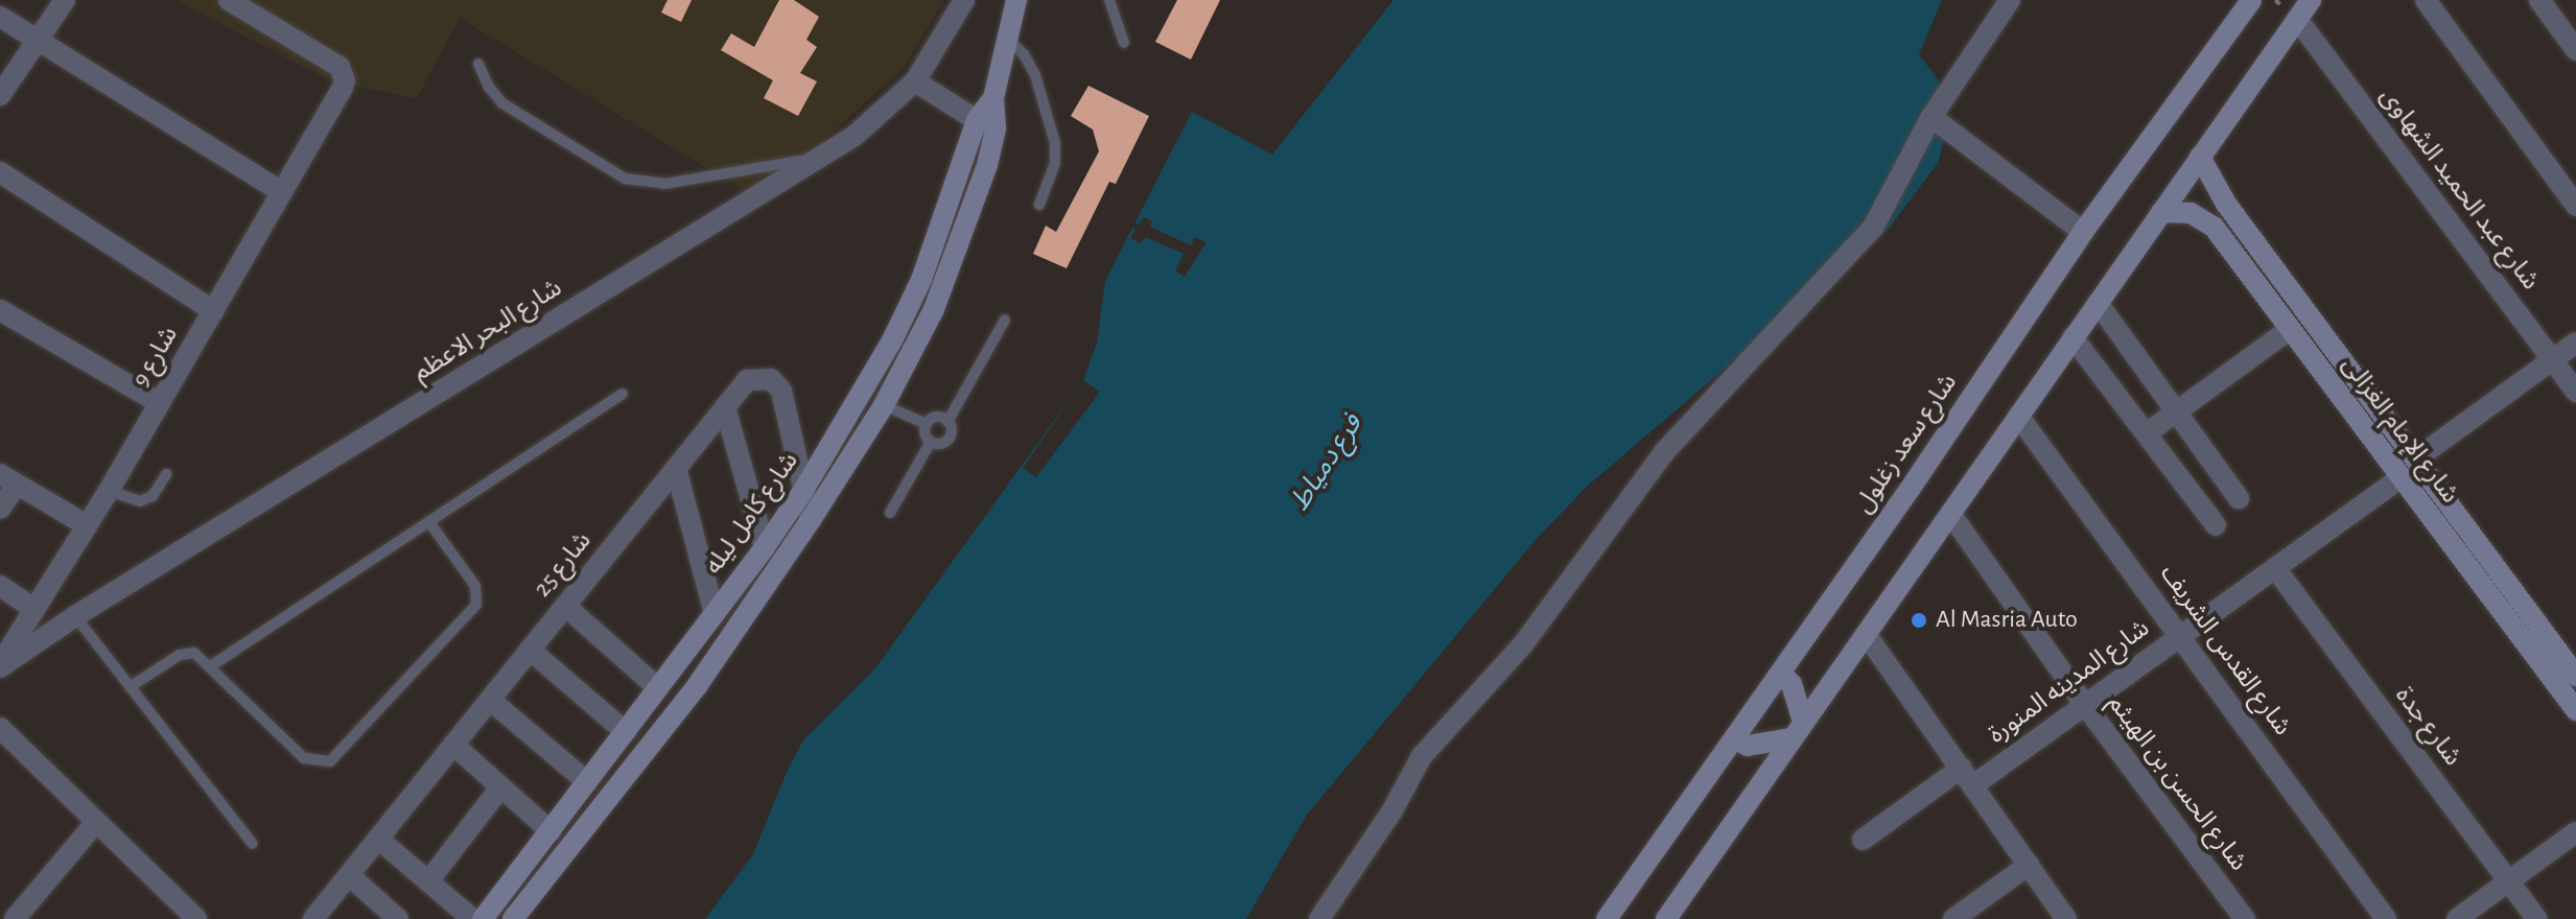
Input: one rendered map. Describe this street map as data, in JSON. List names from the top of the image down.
{
  "streets": {
    "main road": ["شارع الإمام الغزالى", "شارع سعد زغلول", "شارع كامل ليله"],
    "street": [
      "شارع عبد الحميد الشهاوى",
      "شارع البحر الاعظم",
      "شارع 9",
      "شارع 25",
      "شارع القدس الشريف",
      "شارع المدينه المنورة",
      "شارع جدة",
      "شارع الحسن بن الهيثم"
    ]
  },
  "crossings": [
    ["شارع البحر الاعظم", "شارع 9"],
    ["شارع الإمام الغزالى", "شارع المدينه المنورة"],
    ["شارع كامل ليله", "شارع 25"],
    ["شارع القدس الشريف", "شارع المدينه المنورة"],
    ["شارع المدينه المنورة", "شارع جدة"],
    ["شارع المدينه المنورة", "شارع الحسن بن الهيثم"]
  ],
  "water": ["فرع دمياط"],
  "places": ["Al Masria Auto"]
}
